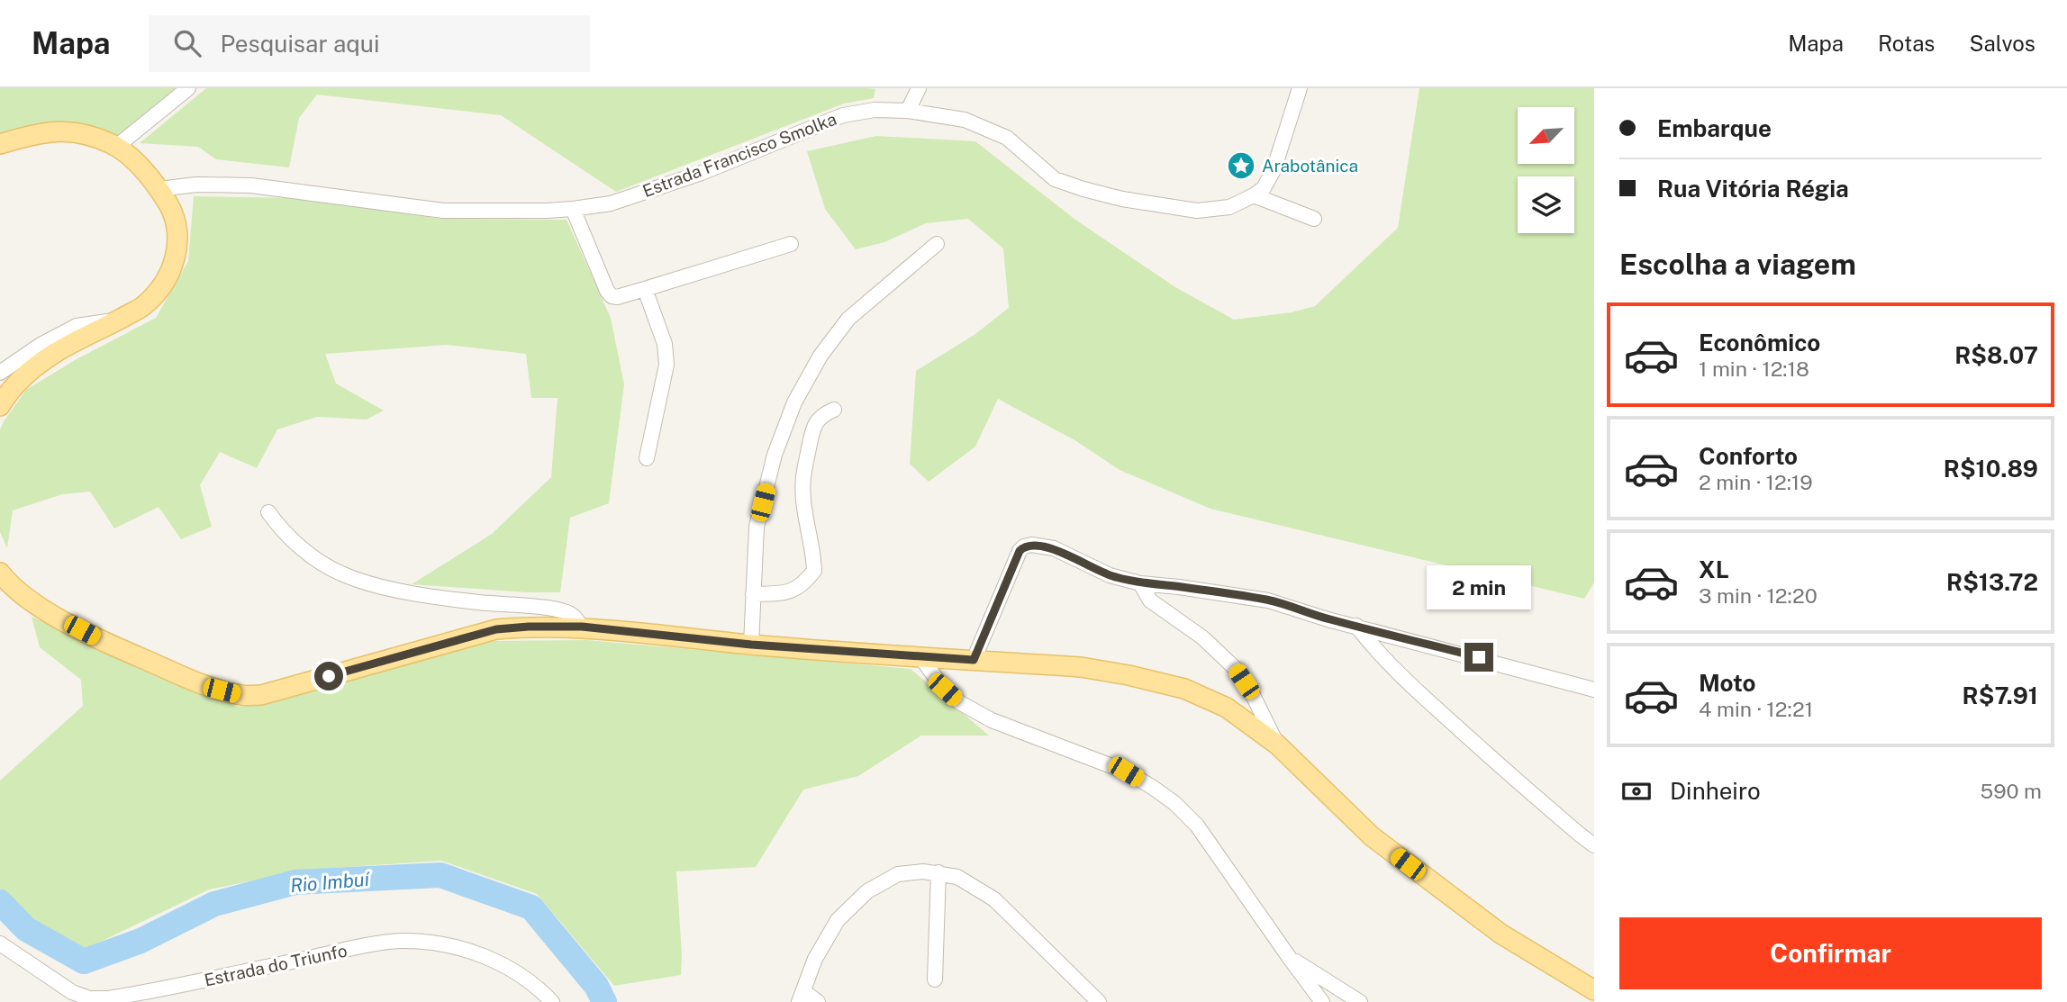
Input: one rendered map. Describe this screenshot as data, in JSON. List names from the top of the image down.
{
  "streets": {
    "street": ["Estrada Francisco Smolka", "Estrada do Triunfo"]
  },
  "water": ["Rio Imbuí"],
  "places": {
    "place": ["Arabotânica"]
  },
  "north": "bottom left",
  "page": {
    "header": "Mapa",
    "search": "Pesquisar aqui",
    "nav": ["Mapa", "Rotas", "Salvos"],
    "banner": ["Embarque", "Rua Vitória Régia"],
    "heading": "Escolha a viagem",
    "list": [
      {
        "name": "Econômico",
        "note": "1 min · 12:18",
        "value": "R$8.07"
      },
      {
        "name": "Conforto",
        "note": "2 min · 12:19",
        "value": "R$10.89"
      },
      {
        "name": "XL",
        "note": "3 min · 12:20",
        "value": "R$13.72"
      },
      {
        "name": "Moto",
        "note": "4 min · 12:21",
        "value": "R$7.91"
      }
    ],
    "bubble": "2 min",
    "pay": ["Dinheiro", "590 m"],
    "buttons": "Confirmar"
  }
}
